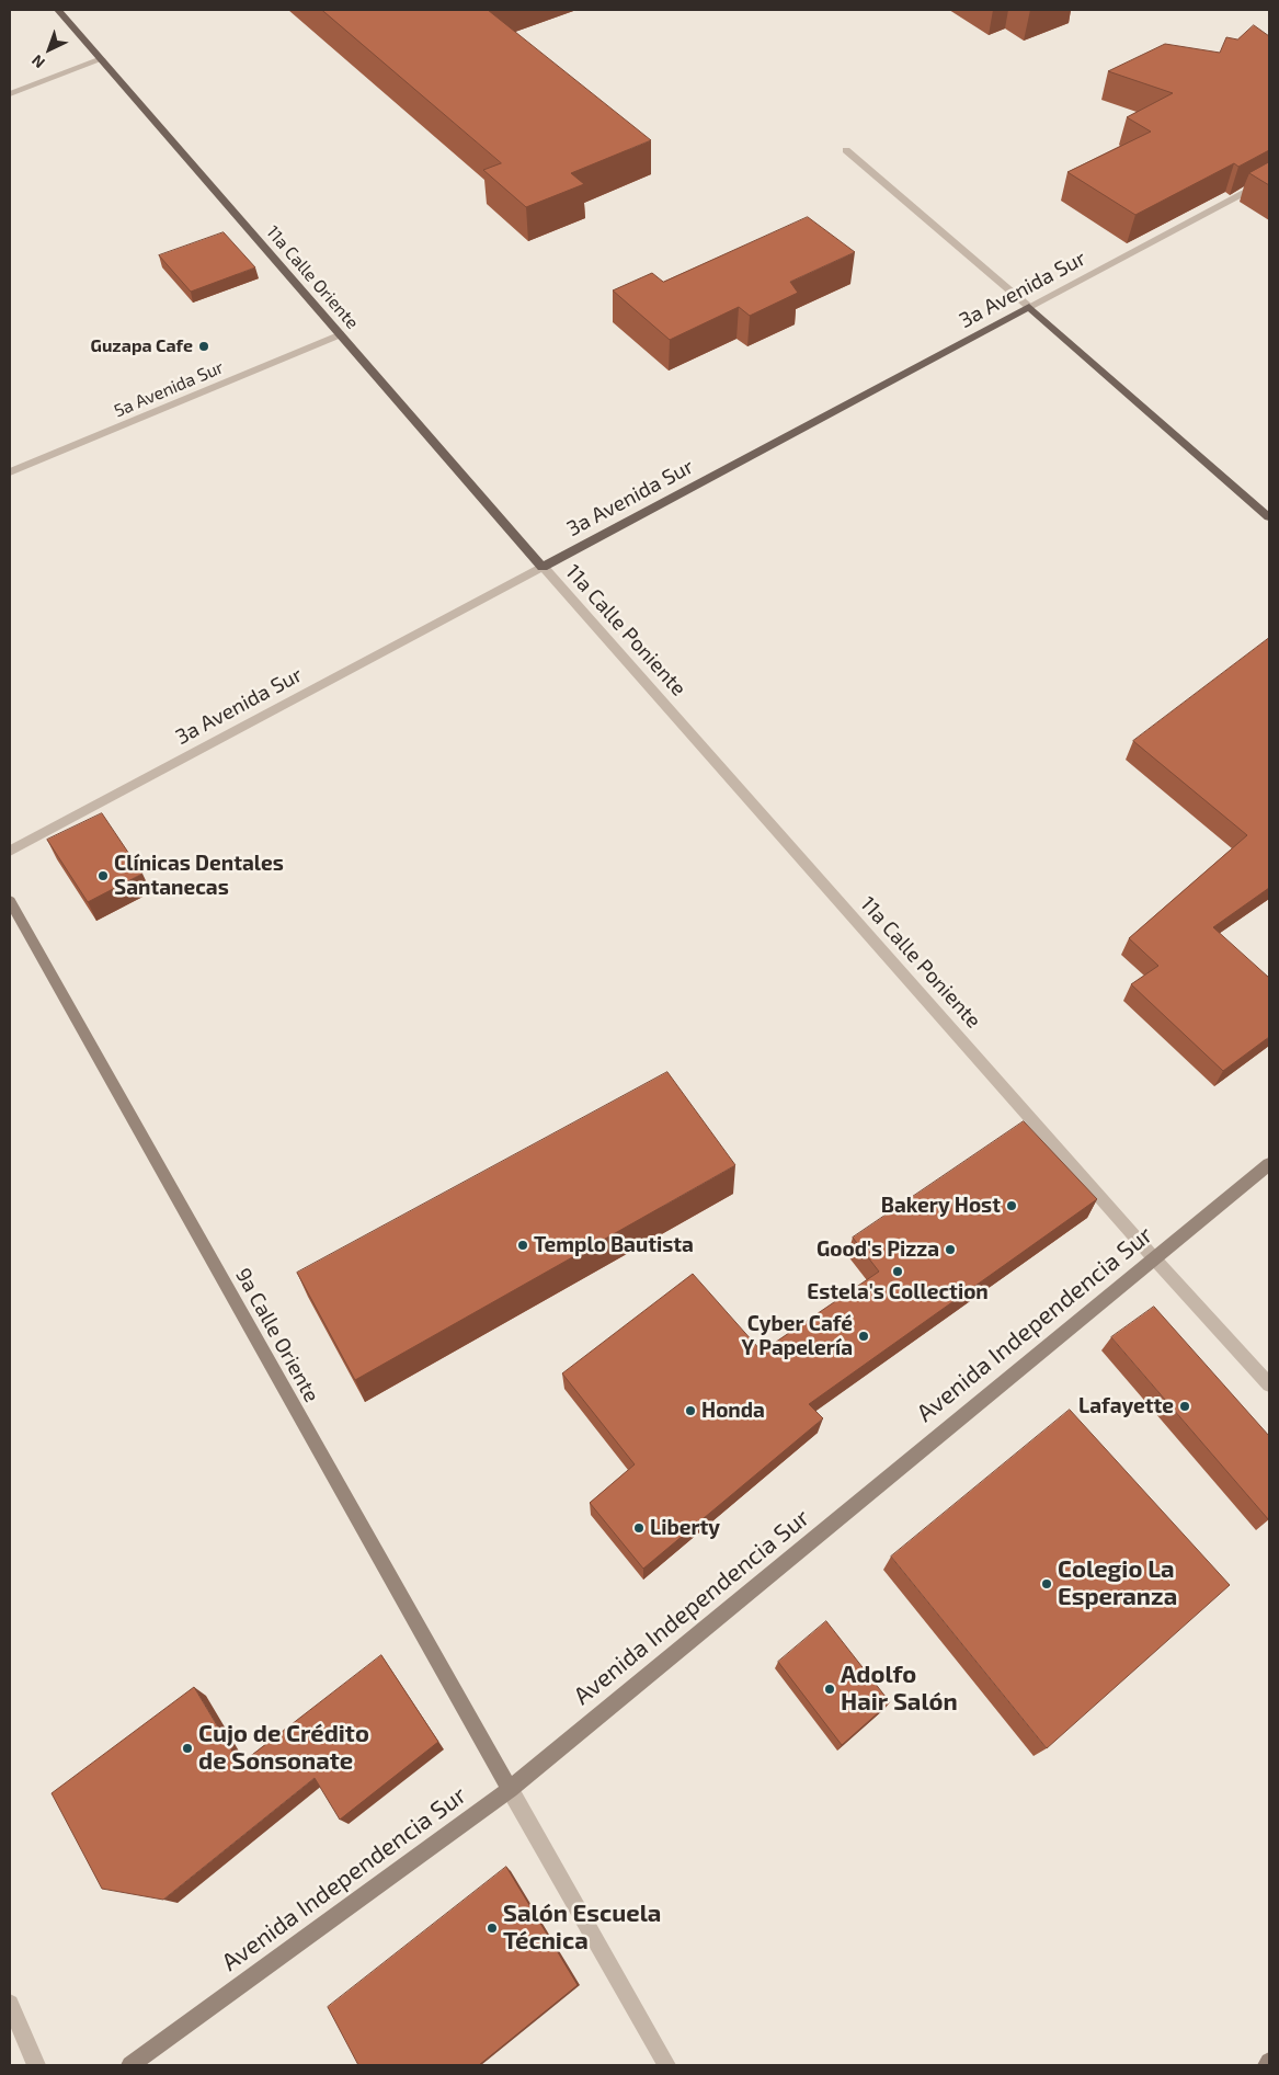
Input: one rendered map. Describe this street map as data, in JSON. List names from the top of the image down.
{
  "streets": {
    "main road": [
      "11a Calle Oriente",
      "3a Avenida Sur",
      "Avenida Independencia Sur",
      "9a Calle Oriente"
    ],
    "street": ["5a Avenida Sur", "11a Calle Poniente"]
  },
  "crossings": [
    ["11a Calle Oriente", "3a Avenida Sur"],
    ["11a Calle Oriente", "5a Avenida Sur"],
    ["11a Calle Oriente", "11a Calle Poniente"],
    ["3a Avenida Sur", "11a Calle Poniente"],
    ["11a Calle Poniente", "Avenida Independencia Sur"],
    ["Avenida Independencia Sur", "9a Calle Oriente"]
  ],
  "places": [
    "Guzapa Cafe",
    "Clínicas Dentales Santanecas",
    "Bakery Host",
    "Templo Bautista",
    "Good's Pizza",
    "Estela's Collection",
    "Cyber Café Y Papelería",
    "Lafayette",
    "Honda",
    "Liberty",
    "Colegio La Esperanza",
    "Adolfo Hair Salón",
    "Cujo de Crédito de Sonsonate",
    "Salón Escuela Técnica"
  ],
  "north": "bottom left"
}
